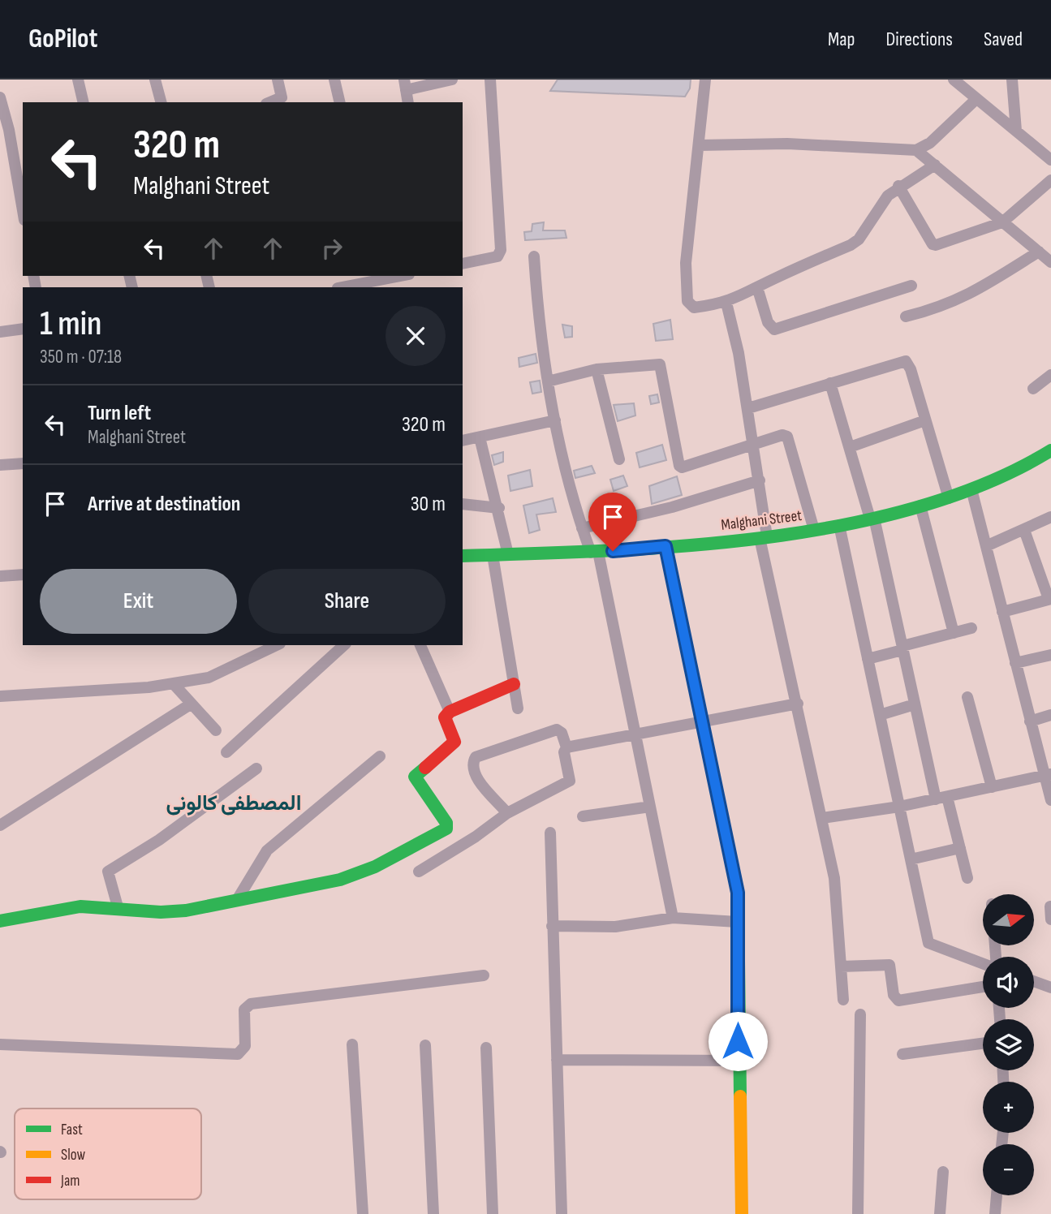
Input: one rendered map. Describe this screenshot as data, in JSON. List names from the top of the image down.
{
  "streets": {
    "street": ["Malghani Street"]
  },
  "districts": ["المصطفی کالونی"],
  "legend": ["Fast", "Slow", "Jam"],
  "north": "right",
  "page": {
    "header": "GoPilot",
    "nav": ["Map", "Directions", "Saved"],
    "turn": ["320 m", "Malghani Street"],
    "heading": ["1 min", "350 m · 07:18"],
    "list": [
      {
        "name": "Turn left",
        "note": "Malghani Street",
        "value": "320 m"
      },
      {
        "name": "Arrive at destination",
        "value": "30 m"
      }
    ],
    "buttons": ["Exit", "Share"],
    "map_buttons": ["+", "−"]
  }
}
